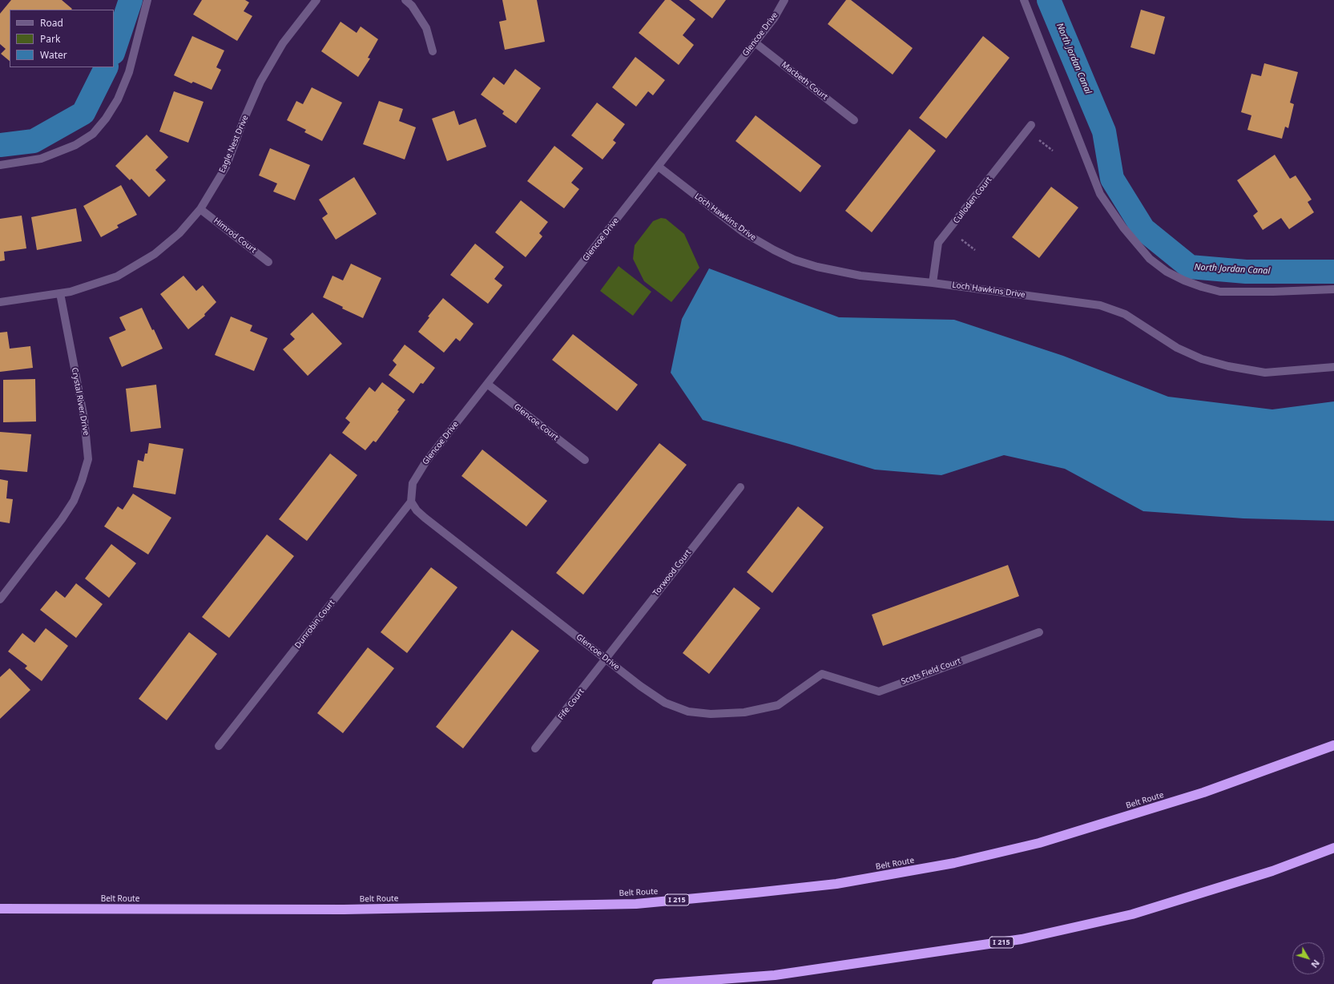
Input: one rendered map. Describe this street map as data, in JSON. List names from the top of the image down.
{
  "streets": {
    "highway": ["Belt Route", "I 215"],
    "street": [
      "Glencoe Drive",
      "Macbeth Court",
      "Eagle Nest Drive",
      "Culloden Court",
      "Loch Hawkins Drive",
      "Himrod Court",
      "Crystal River Drive",
      "Glencoe Court",
      "Torwood Court",
      "Dunrobin Court",
      "Scots Field Court",
      "Fife Court"
    ]
  },
  "crossings": [
    ["Glencoe Drive", "Macbeth Court"],
    ["Glencoe Drive", "Loch Hawkins Drive"],
    ["Glencoe Drive", "Glencoe Court"],
    ["Glencoe Drive", "Torwood Court"],
    ["Glencoe Drive", "Dunrobin Court"],
    ["Glencoe Drive", "Scots Field Court"],
    ["Glencoe Drive", "Fife Court"],
    ["Eagle Nest Drive", "Himrod Court"],
    ["Eagle Nest Drive", "Crystal River Drive"],
    ["Culloden Court", "Loch Hawkins Drive"],
    ["Torwood Court", "Fife Court"]
  ],
  "water": ["North Jordan Canal"],
  "legend": ["Road", "Park", "Water"],
  "north": "bottom right"
}
